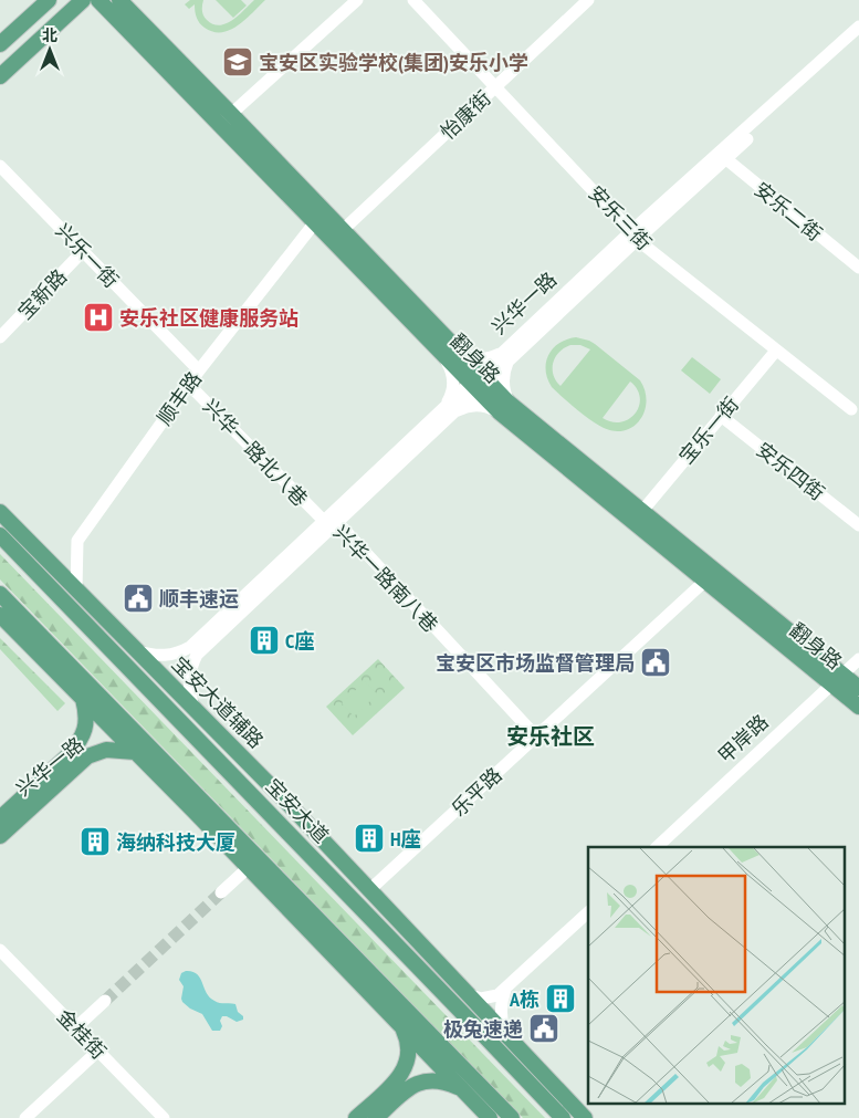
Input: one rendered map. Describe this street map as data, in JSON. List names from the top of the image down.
{
  "streets": {
    "main road": [
      "兴华一路",
      "翻身路",
      "宝安大道辅路",
      "宝安大道"
    ],
    "street": [
      "怡康街",
      "安乐二街",
      "安乐三街",
      "兴乐一街",
      "宝新路",
      "顺丰路",
      "宝乐一街",
      "兴华一路北八巷",
      "安乐四街",
      "兴华一路南八巷",
      "甲岸路",
      "乐平路",
      "金桂街"
    ]
  },
  "crossings": [
    ["怡康街", "安乐三街"],
    ["怡康街", "翻身路"],
    ["安乐二街", "兴华一路"],
    ["安乐三街", "兴华一路"],
    ["安乐三街", "宝乐一街"],
    ["兴乐一街", "宝新路"],
    ["兴乐一街", "顺丰路"],
    ["兴华一路", "翻身路"],
    ["兴华一路", "兴华一路北八巷"],
    ["兴华一路", "兴华一路南八巷"],
    ["兴华一路", "宝安大道辅路"],
    ["翻身路", "顺丰路"],
    ["翻身路", "宝乐一街"],
    ["翻身路", "甲岸路"],
    ["翻身路", "乐平路"],
    ["顺丰路", "兴华一路北八巷"],
    ["顺丰路", "宝安大道辅路"],
    ["宝乐一街", "安乐四街"],
    ["兴华一路北八巷", "兴华一路南八巷"],
    ["兴华一路南八巷", "乐平路"],
    ["宝安大道辅路", "乐平路"]
  ],
  "districts": ["安乐社区"],
  "places": {
    "school or university": ["宝安区实验学校(集团)安乐小学"],
    "hospital": ["安乐社区健康服务站"],
    "public building": ["顺丰速运", "宝安区市场监督管理局", "极兔速递"],
    "building": [
      "C座",
      "H座",
      "海纳科技大厦",
      "A栋"
    ]
  },
  "north": "top"
}
